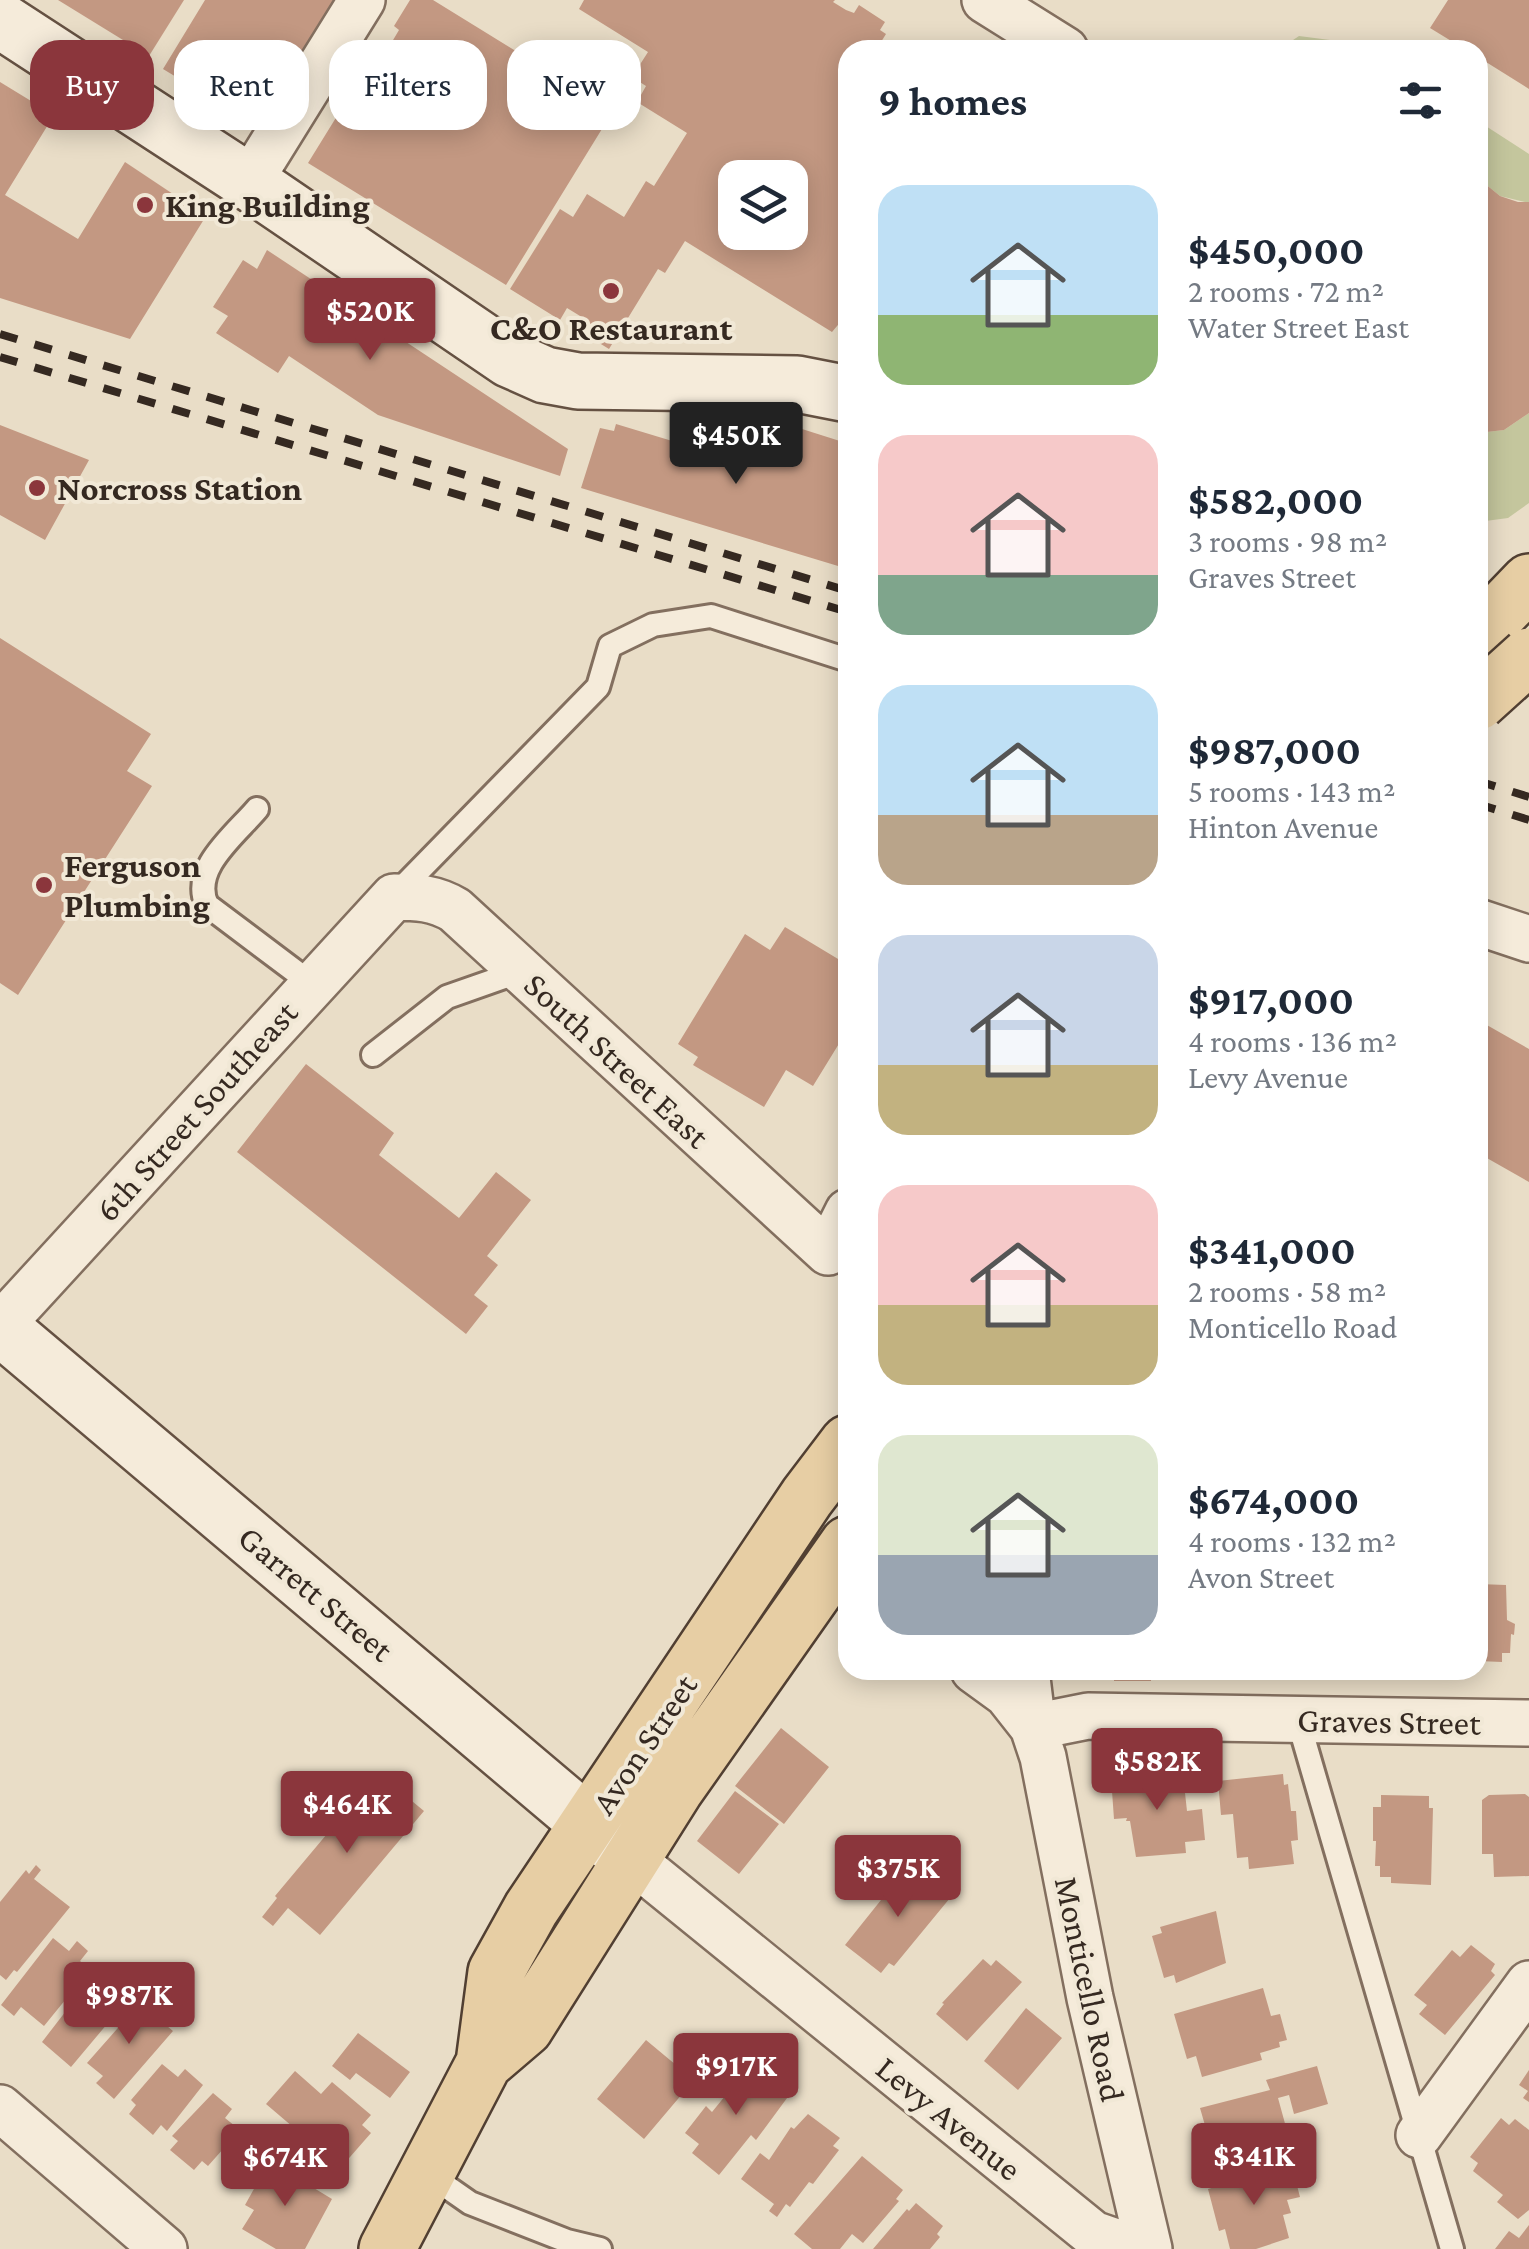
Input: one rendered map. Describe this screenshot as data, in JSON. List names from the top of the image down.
{
  "streets": {
    "main road": ["Avon Street"],
    "street": [
      "South Street East",
      "6th Street Southeast",
      "Garrett Street",
      "Graves Street",
      "Monticello Road",
      "Levy Avenue"
    ]
  },
  "crossings": [
    ["South Street East", "6th Street Southeast"],
    ["6th Street Southeast", "Garrett Street"],
    ["Garrett Street", "Avon Street"],
    ["Garrett Street", "Levy Avenue"],
    ["Graves Street", "Monticello Road"],
    ["Avon Street", "Levy Avenue"]
  ],
  "places": [
    "King Building",
    "C&O Restaurant",
    "Norcross Station",
    "Ferguson Plumbing"
  ],
  "page": {
    "chip": [
      "Buy",
      "Rent",
      "Filters",
      "New"
    ],
    "heading": "9 homes",
    "list": [
      {
        "name": "$450,000",
        "note": "2 rooms · 72 m² · Water Street East"
      },
      {
        "name": "$582,000",
        "note": "3 rooms · 98 m² · Graves Street"
      },
      {
        "name": "$987,000",
        "note": "5 rooms · 143 m² · Hinton Avenue"
      },
      {
        "name": "$917,000",
        "note": "4 rooms · 136 m² · Levy Avenue"
      },
      {
        "name": "$341,000",
        "note": "2 rooms · 58 m² · Monticello Road"
      },
      {
        "name": "$674,000",
        "note": "4 rooms · 132 m² · Avon Street"
      }
    ],
    "price": [
      "$520K",
      "$450K",
      "$582K",
      "$464K",
      "$375K",
      "$987K",
      "$917K",
      "$341K",
      "$674K"
    ]
  }
}
